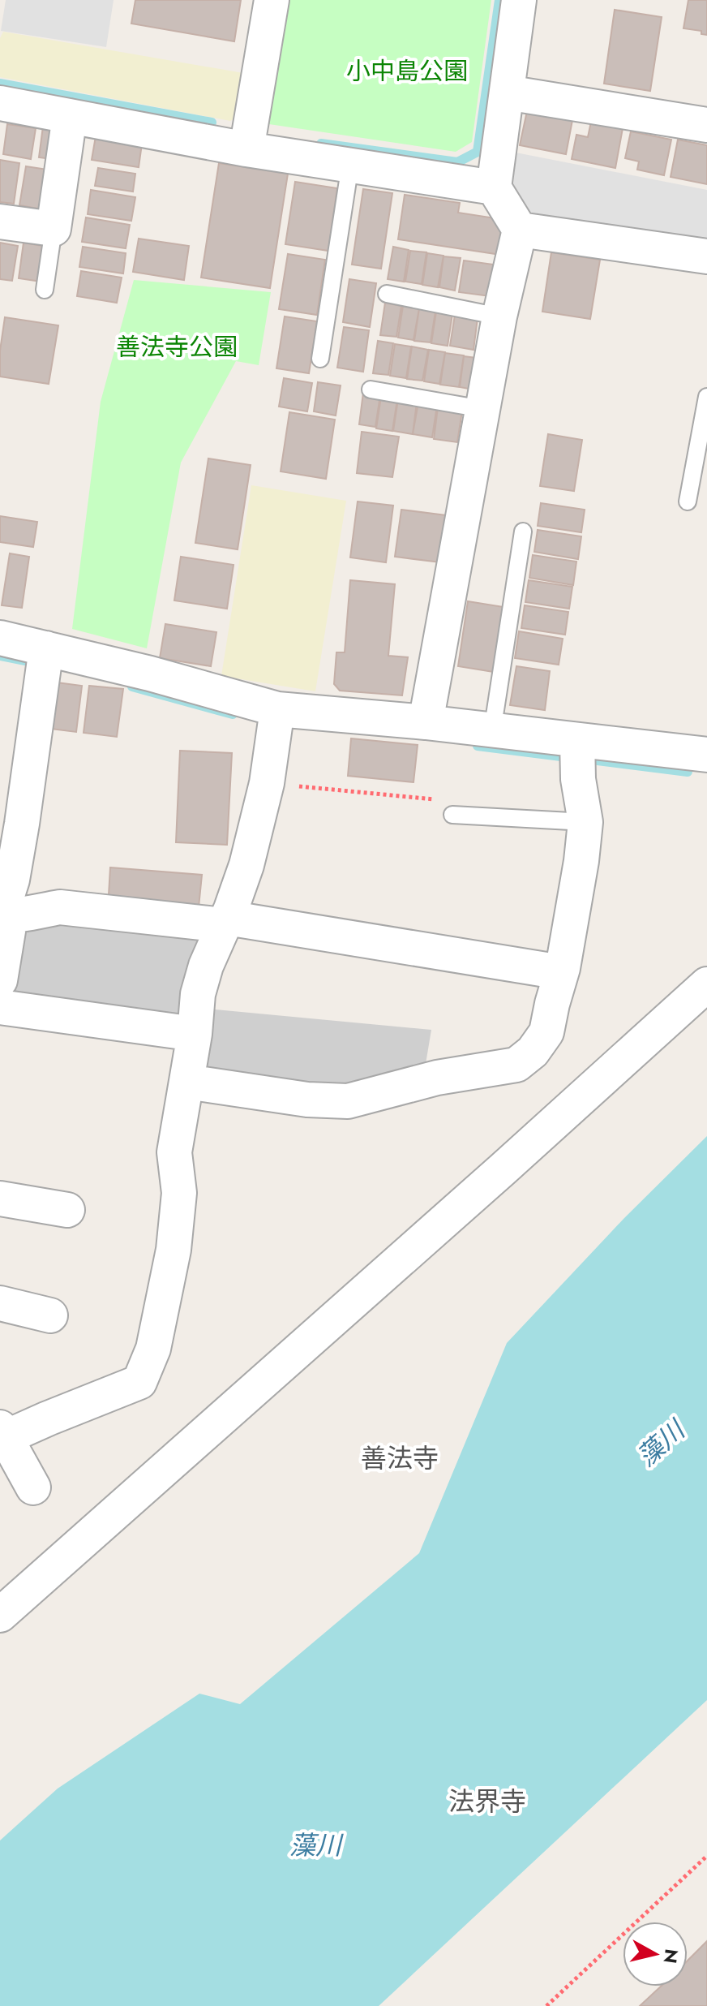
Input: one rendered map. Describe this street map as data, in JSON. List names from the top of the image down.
{
  "districts": ["善法寺", "法界寺"],
  "water": ["藻川"],
  "parks": ["小中島公園", "善法寺公園"],
  "north": "right"
}
